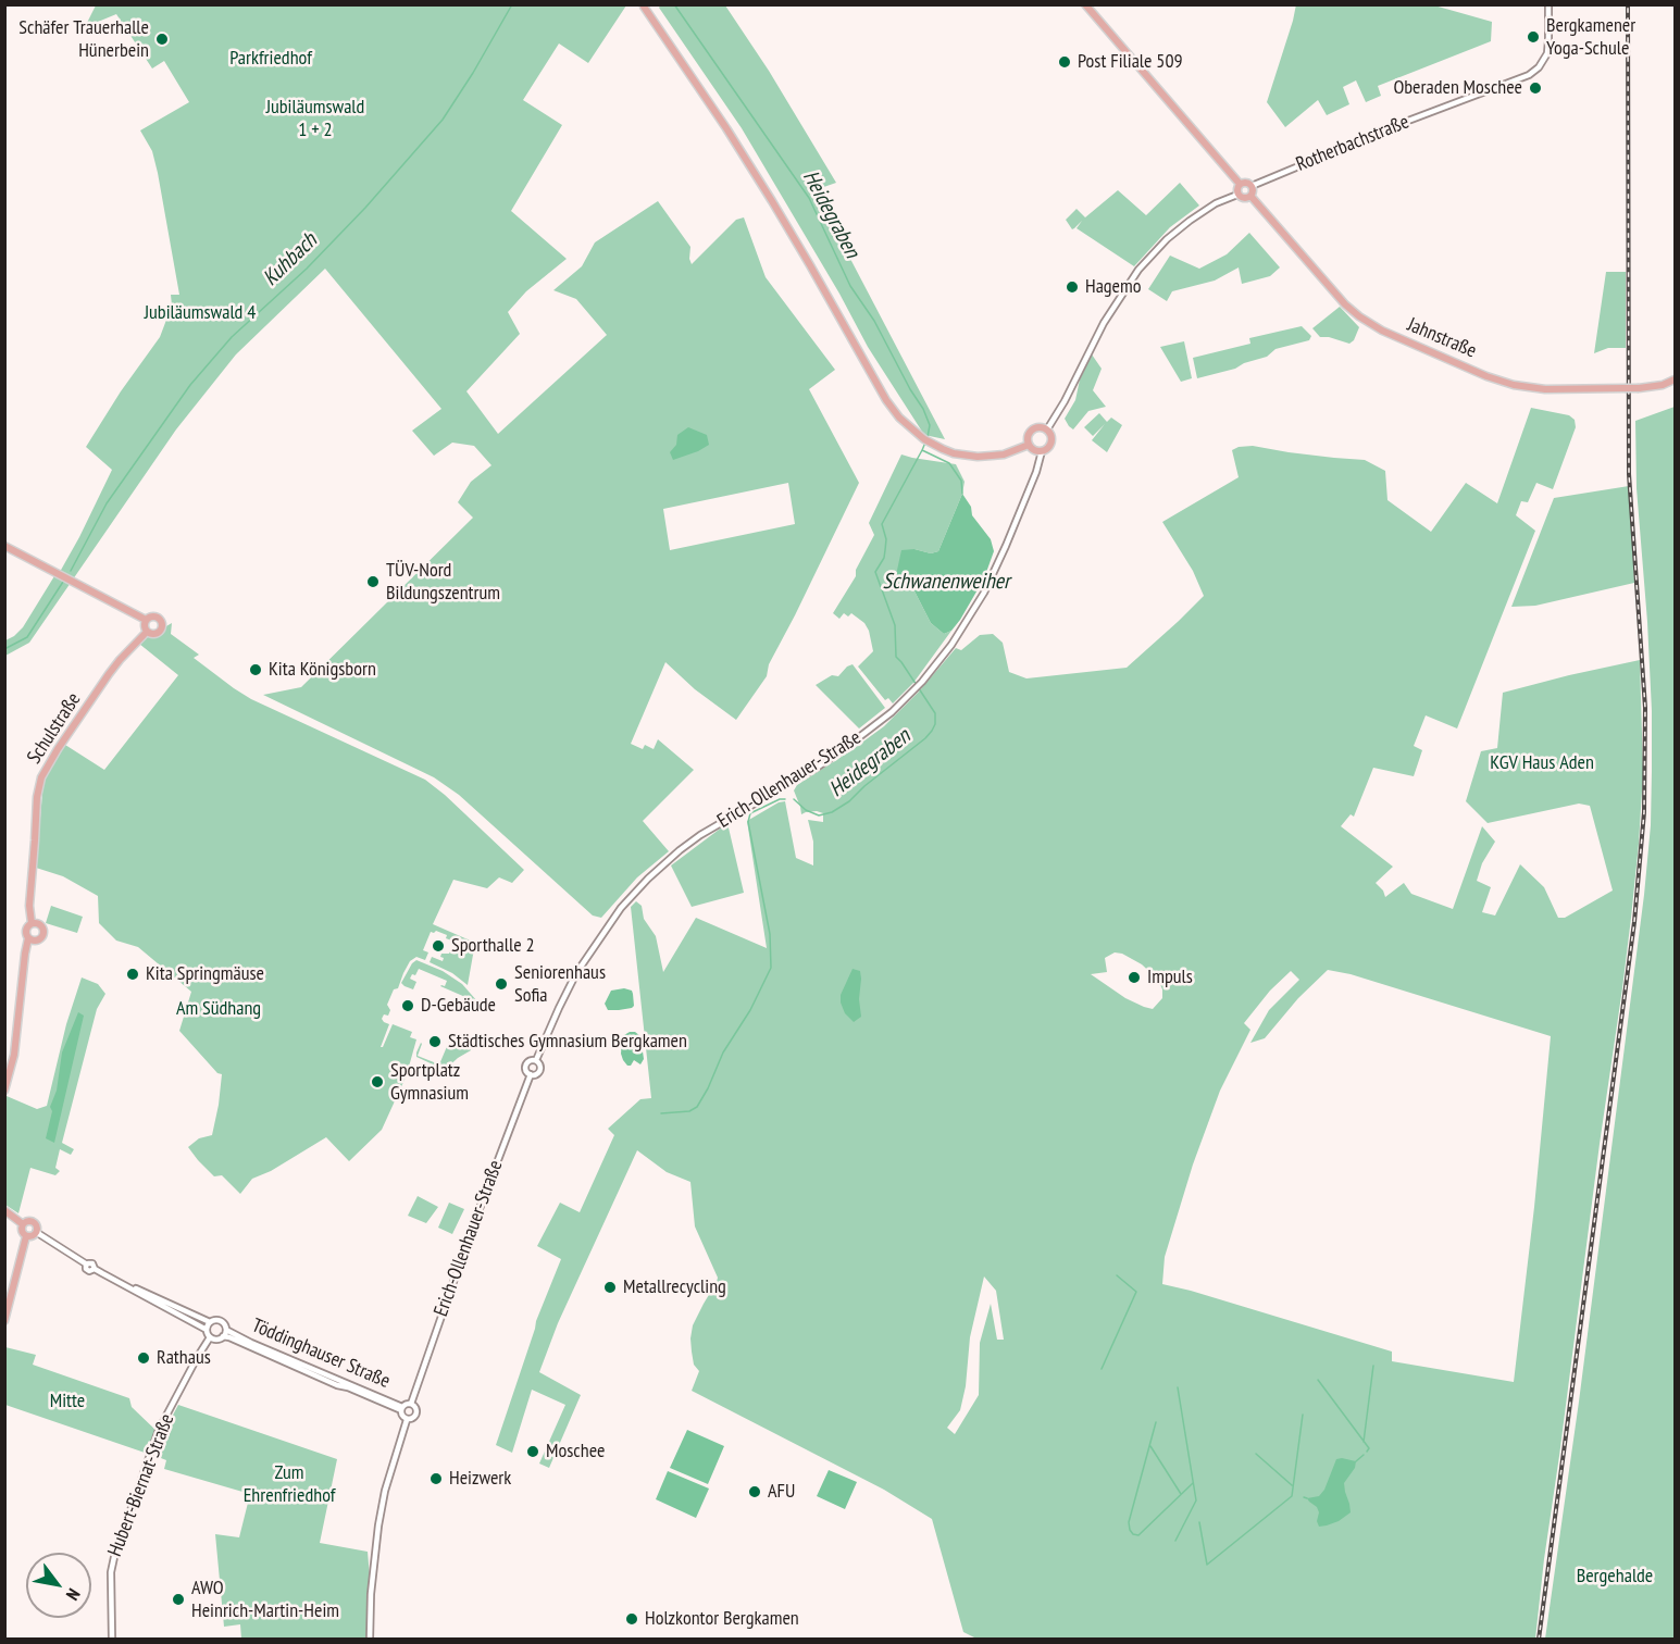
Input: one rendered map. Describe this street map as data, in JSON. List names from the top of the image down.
{
  "streets": {
    "main road": ["Jahnstraße", "Schulstraße"],
    "street": [
      "Rotherbachstraße",
      "Erich-Ollenhauer-Straße",
      "Töddinghauser Straße",
      "Hubert-Biernat-Straße"
    ]
  },
  "crossings": [
    ["Rotherbachstraße", "Jahnstraße"],
    ["Erich-Ollenhauer-Straße", "Töddinghauser Straße"],
    ["Töddinghauser Straße", "Hubert-Biernat-Straße"]
  ],
  "water": ["Heidegraben", "Kuhbach", "Schwanenweiher"],
  "parks": [
    "Parkfriedhof",
    "Jubiläumswald 1 + 2",
    "Jubiläumswald 4",
    "KGV Haus Aden",
    "Am Südhang",
    "Mitte",
    "Zum Ehrenfriedhof",
    "Bergehalde"
  ],
  "places": [
    "Bergkamener Yoga-Schule",
    "Schäfer Trauerhalle Hünerbein",
    "Post Filiale 509",
    "Oberaden Moschee",
    "Hagemo",
    "TÜV-Nord Bildungszentrum",
    "Kita Königsborn",
    "Sporthalle 2",
    "Kita Springmäuse",
    "Impuls",
    "Seniorenhaus Sofia",
    "D-Gebäude",
    "Städtisches Gymnasium Bergkamen",
    "Sportplatz Gymnasium",
    "Metallrecycling",
    "Rathaus",
    "Moschee",
    "Heizwerk",
    "AFU",
    "AWO Heinrich-Martin-Heim",
    "Holzkontor Bergkamen"
  ],
  "north": "bottom right"
}
